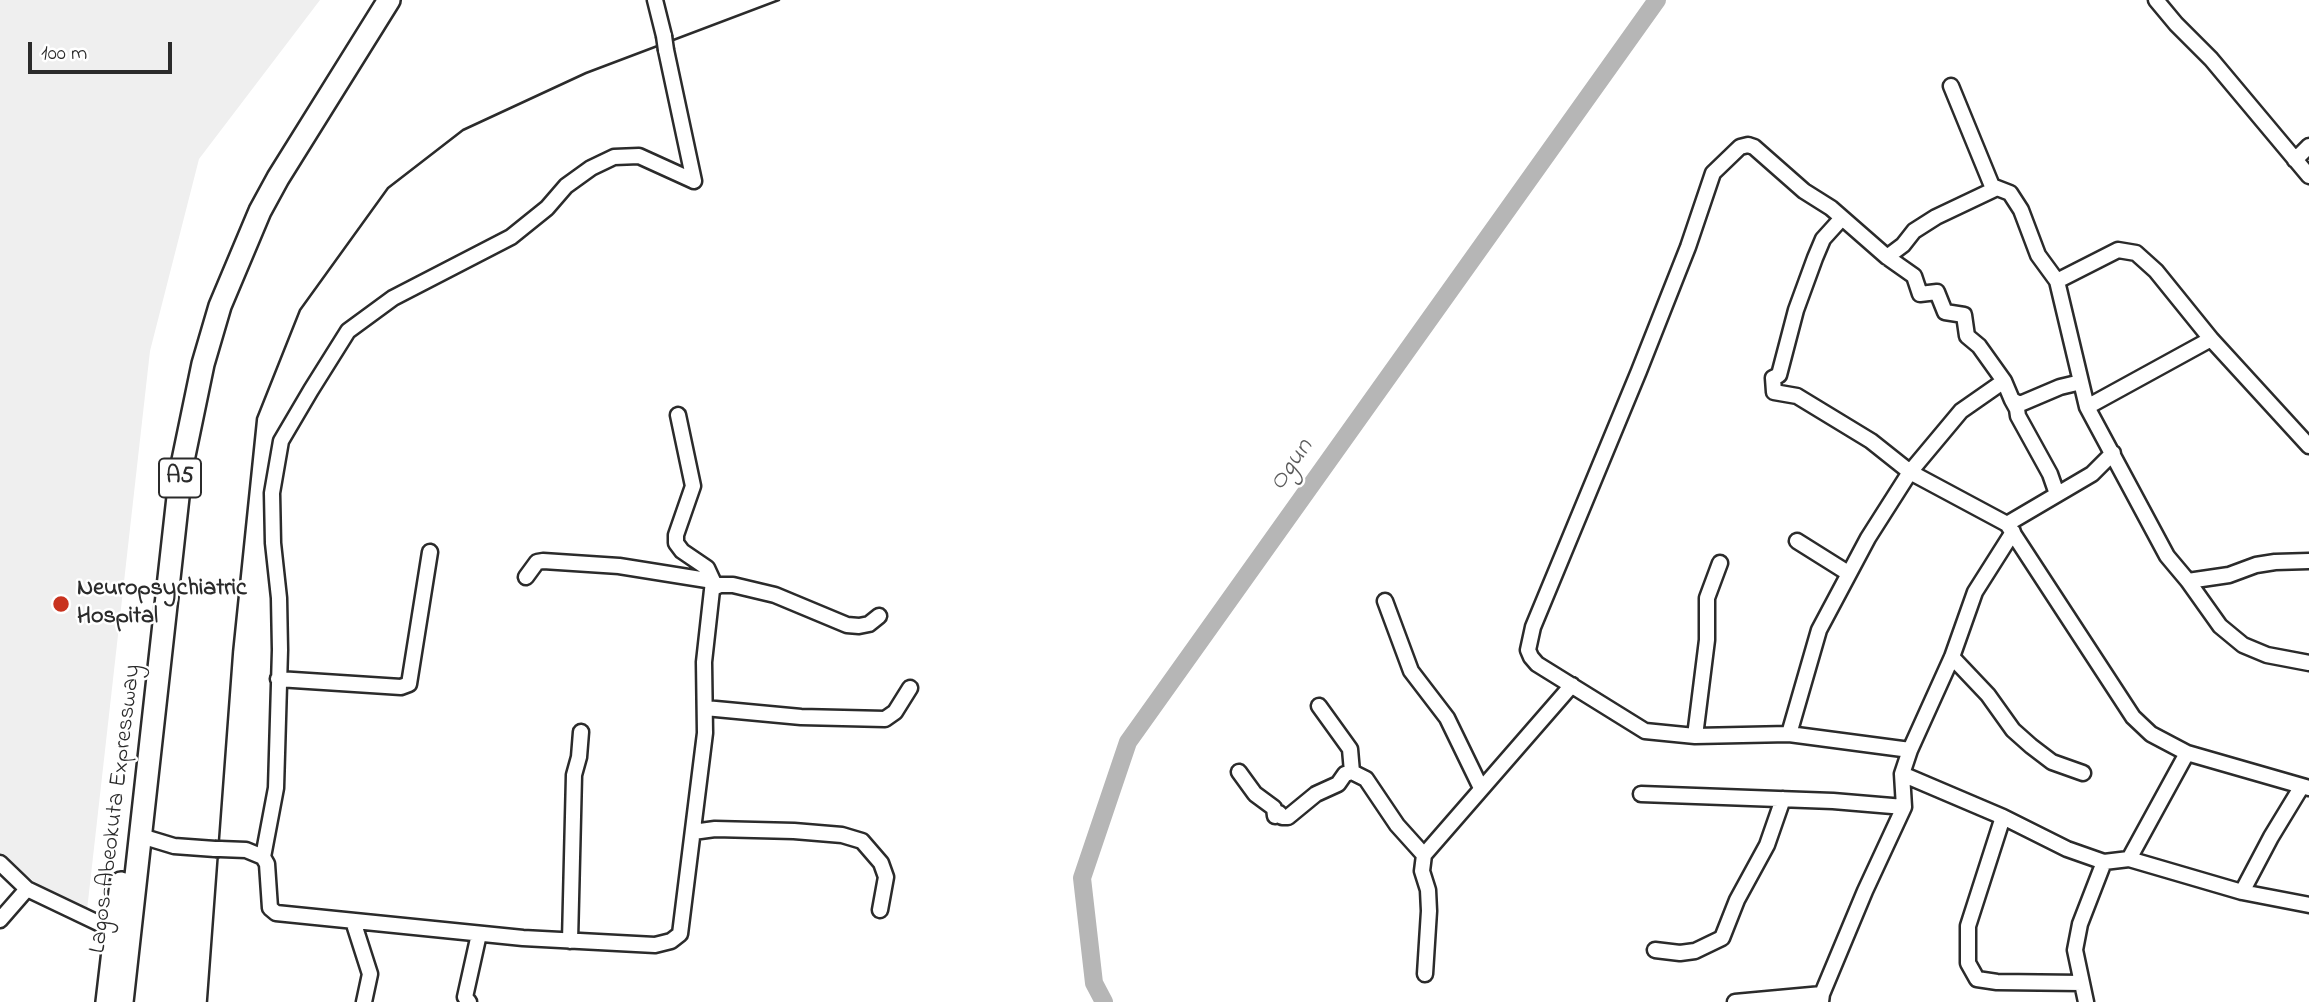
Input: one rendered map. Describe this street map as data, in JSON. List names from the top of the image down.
{
  "streets": {
    "highway": ["A5", "Lagos-Abeokuta Expressway"]
  },
  "water": ["Ogun"],
  "places": ["Neuropsychiatric Hospital"],
  "scale_bar": "100 m"
}
